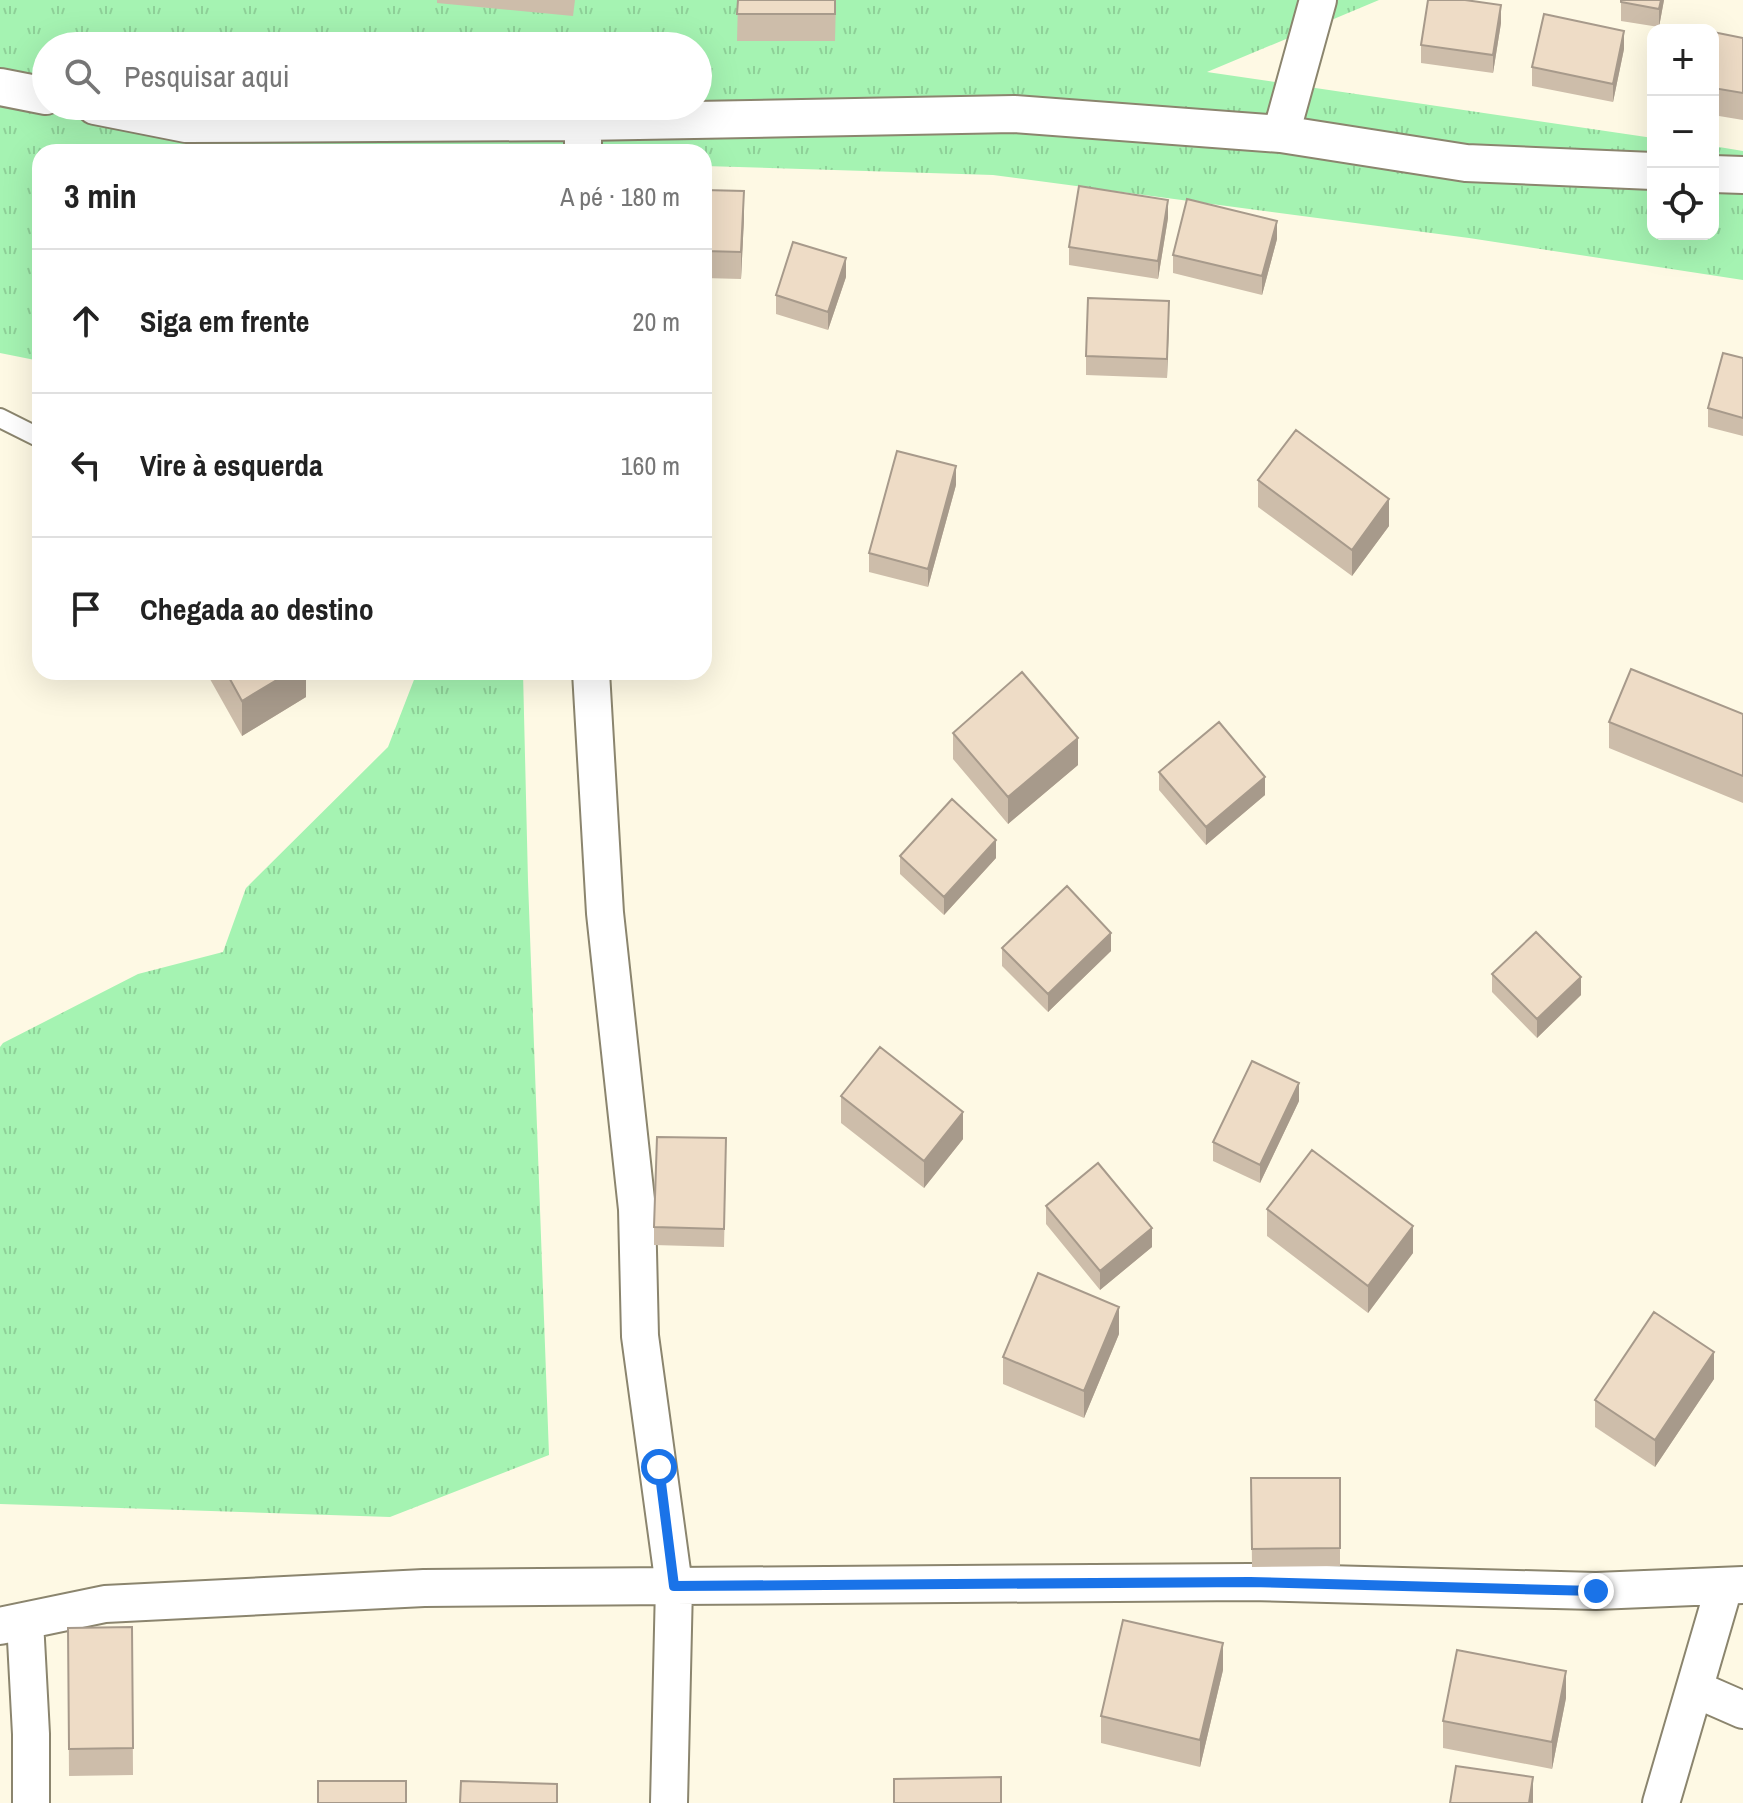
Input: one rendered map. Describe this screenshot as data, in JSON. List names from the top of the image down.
{
  "page": {
    "map_buttons": ["+", "−"],
    "search": "Pesquisar aqui",
    "heading": ["3 min", "A pé · 180 m"],
    "list": [
      ["Siga em frente", "20 m"],
      ["Vire à esquerda", "160 m"],
      "Chegada ao destino"
    ]
  }
}
